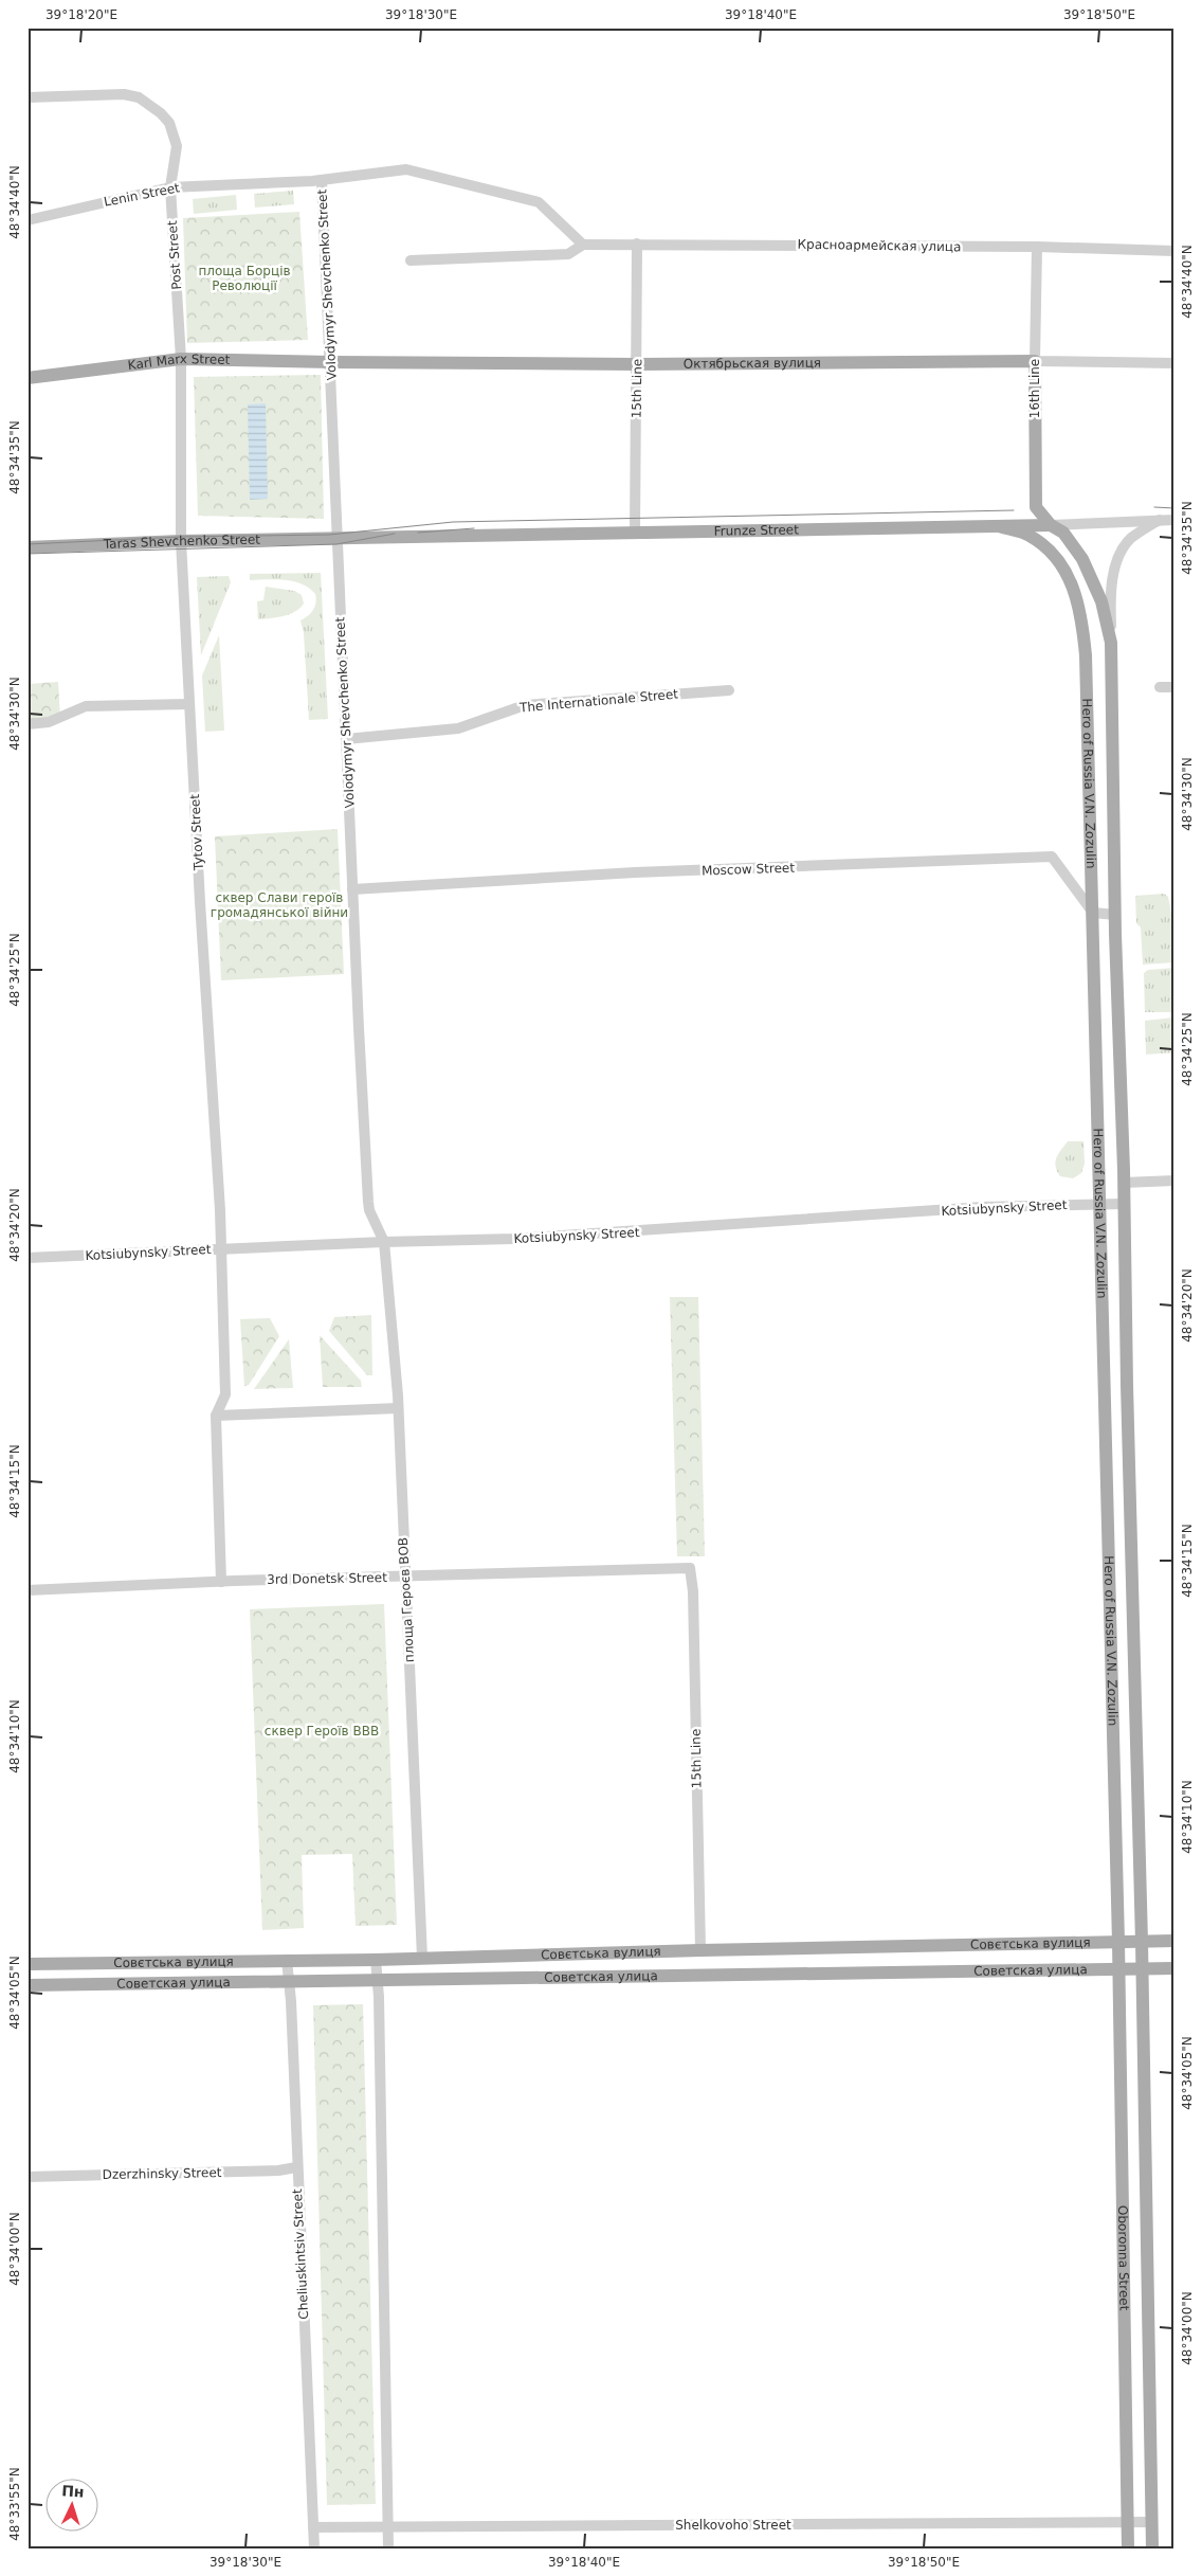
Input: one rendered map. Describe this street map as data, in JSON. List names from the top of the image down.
{
  "streets": {
    "main road": [
      "Karl Marx Street",
      "Октябрьская вулиця",
      "16th Line",
      "Frunze Street",
      "Taras Shevchenko Street",
      "Hero of Russia V.N. Zozulin",
      "Совєтська вулиця",
      "Советская улица",
      "Oboronna Street"
    ],
    "street": [
      "Lenin Street",
      "Красноармейская улица",
      "Post Street",
      "Volodymyr Shevchenko Street",
      "15th Line",
      "The Internationale Street",
      "Tytov Street",
      "Moscow Street",
      "Kotsiubynsky Street",
      "3rd Donetsk Street",
      "площа Героєв ВОВ",
      "Dzerzhinsky Street",
      "Cheliuskintsiv Street",
      "Shelkovoho Street"
    ]
  },
  "crossings": [
    ["Lenin Street", "Красноармейская улица"],
    ["Lenin Street", "Post Street"],
    ["Lenin Street", "Volodymyr Shevchenko Street"],
    ["Красноармейская улица", "15th Line"],
    ["Красноармейская улица", "16th Line"],
    ["Post Street", "Karl Marx Street"],
    ["Post Street", "Taras Shevchenko Street"],
    ["Post Street", "Tytov Street"],
    ["Volodymyr Shevchenko Street", "Karl Marx Street"],
    ["Volodymyr Shevchenko Street", "Октябрьская вулиця"],
    ["Volodymyr Shevchenko Street", "Frunze Street"],
    ["Volodymyr Shevchenko Street", "Taras Shevchenko Street"],
    ["Volodymyr Shevchenko Street", "The Internationale Street"],
    ["Volodymyr Shevchenko Street", "Moscow Street"],
    ["Volodymyr Shevchenko Street", "Kotsiubynsky Street"],
    ["Volodymyr Shevchenko Street", "площа Героєв ВОВ"],
    ["Karl Marx Street", "Октябрьская вулиця"],
    ["Октябрьская вулиця", "15th Line"],
    ["Октябрьская вулиця", "16th Line"],
    ["15th Line", "Frunze Street"],
    ["15th Line", "3rd Donetsk Street"],
    ["15th Line", "Совєтська вулиця"],
    ["16th Line", "Frunze Street"],
    ["16th Line", "Hero of Russia V.N. Zozulin"],
    ["Frunze Street", "Taras Shevchenko Street"],
    ["Frunze Street", "Hero of Russia V.N. Zozulin"],
    ["Taras Shevchenko Street", "Tytov Street"],
    ["Hero of Russia V.N. Zozulin", "Moscow Street"],
    ["Hero of Russia V.N. Zozulin", "Kotsiubynsky Street"],
    ["Hero of Russia V.N. Zozulin", "Совєтська вулиця"],
    ["Hero of Russia V.N. Zozulin", "Советская улица"],
    ["Hero of Russia V.N. Zozulin", "Oboronna Street"],
    ["Tytov Street", "Kotsiubynsky Street"],
    ["Kotsiubynsky Street", "площа Героєв ВОВ"],
    ["3rd Donetsk Street", "площа Героєв ВОВ"],
    ["площа Героєв ВОВ", "Совєтська вулиця"],
    ["Совєтська вулиця", "Cheliuskintsiv Street"],
    ["Советская улица", "Cheliuskintsiv Street"],
    ["Советская улица", "Oboronna Street"],
    ["Dzerzhinsky Street", "Cheliuskintsiv Street"],
    ["Cheliuskintsiv Street", "Shelkovoho Street"],
    ["Oboronna Street", "Shelkovoho Street"]
  ],
  "parks": ["площа Борців Революції", "сквер Слави героїв громадянської війни", "сквер Героїв ВВВ"],
  "north": "top",
  "coordinates": [
    "39°18'20\"E",
    "39°18'30\"E",
    "39°18'40\"E",
    "39°18'50\"E",
    "48°34'40\"N",
    "48°34'35\"N",
    "48°34'30\"N",
    "48°34'25\"N",
    "48°34'20\"N",
    "48°34'15\"N",
    "48°34'10\"N",
    "48°34'05\"N",
    "48°34'00\"N",
    "48°33'55\"N"
  ]
}
